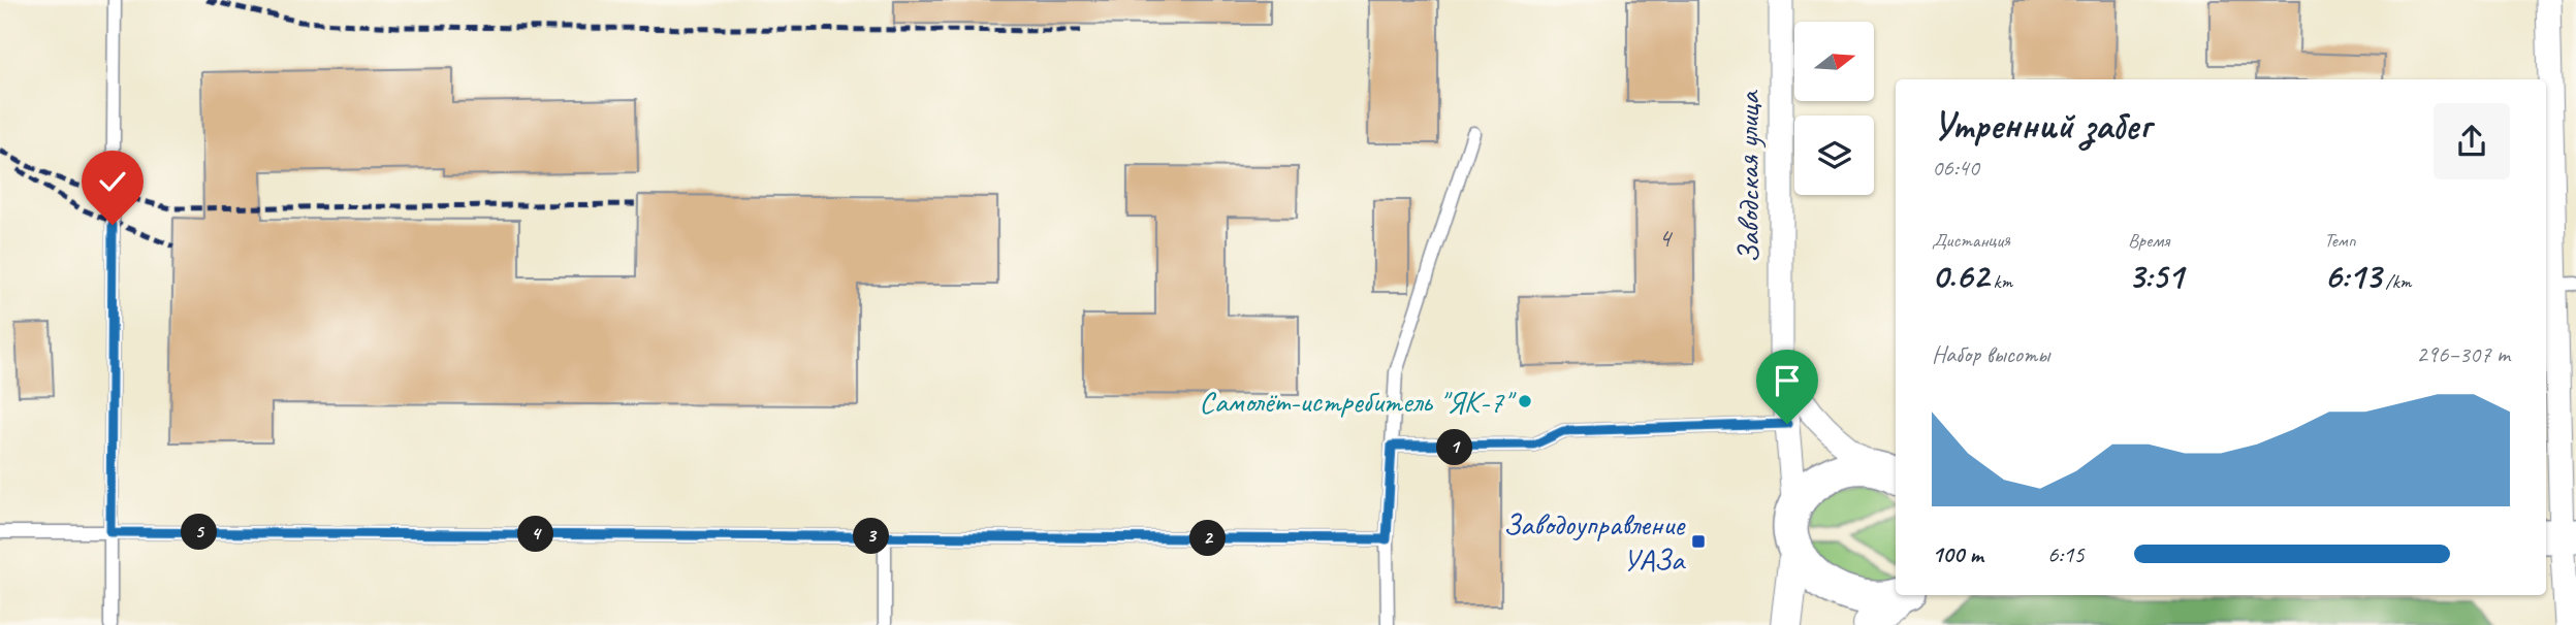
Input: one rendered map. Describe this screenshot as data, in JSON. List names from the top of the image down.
{
  "streets": {
    "street": ["Заводская улица"]
  },
  "places": {
    "other": ["Самолёт-истребитель \"ЯК-7\""],
    "transit": ["Заводоуправление УАЗа"]
  },
  "house_numbers": ["4"],
  "north": "right",
  "page": {
    "heading": ["Утренний забег", "06:40"],
    "stats": [
      ["Дистанция", "0.62 km"],
      ["Время", "3:51"],
      ["Темп", "6:13 /km"]
    ],
    "chart": ["Набор высоты", "296–307 m"],
    "pins": [
      "1",
      "5",
      "4",
      "3",
      "2"
    ],
    "list": [
      {
        "name": "100 m",
        "note": "6:15"
      }
    ]
  }
}
